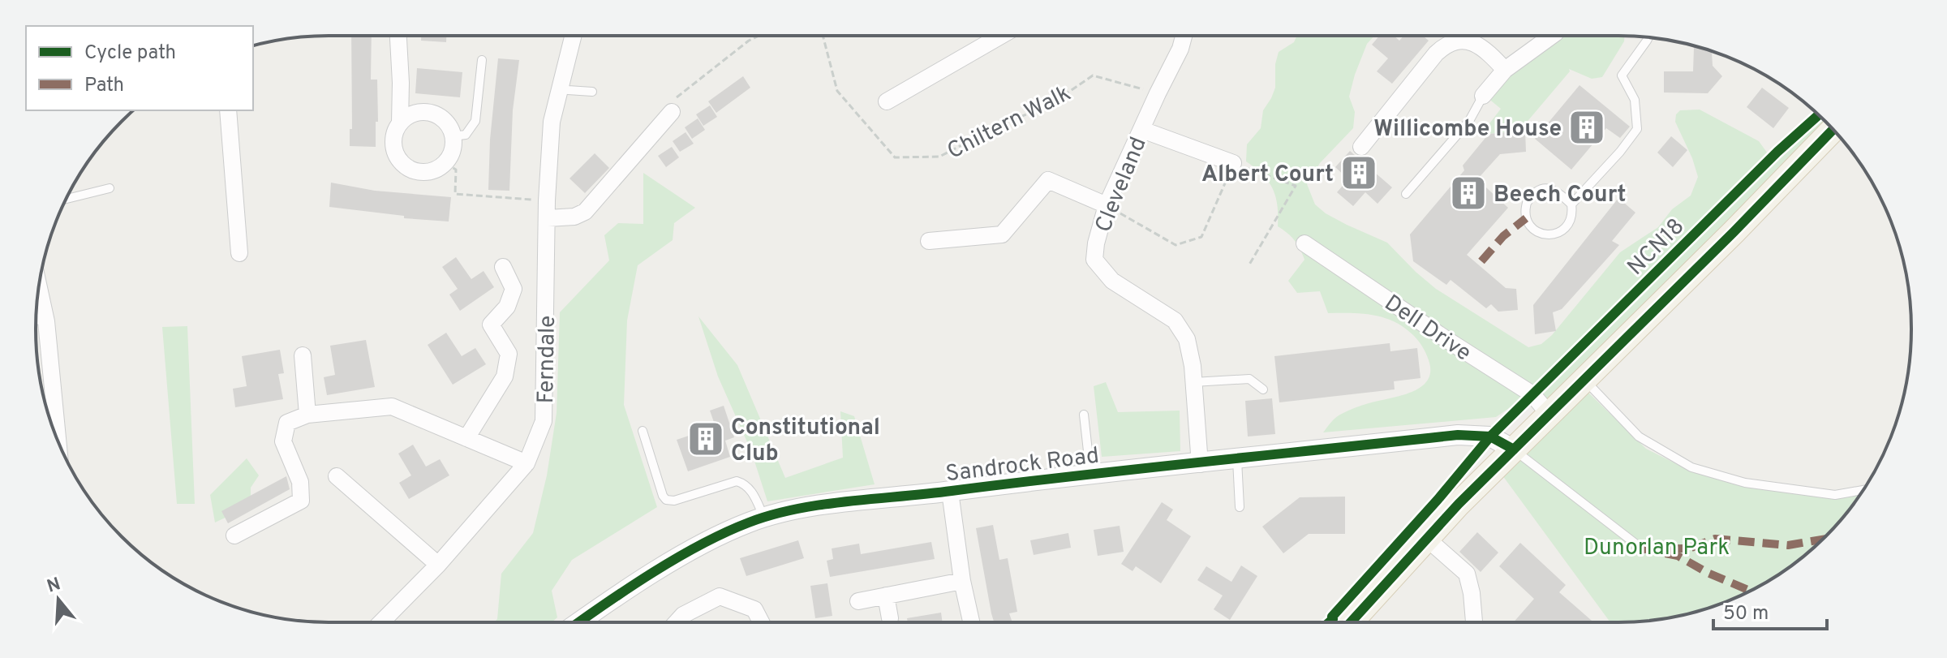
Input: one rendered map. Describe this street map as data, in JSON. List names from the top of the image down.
{
  "streets": {
    "street": [
      "Cleveland",
      "Dell Drive",
      "Ferndale",
      "Sandrock Road"
    ],
    "path": ["Chiltern Walk"],
    "cycle path": ["NCN18"]
  },
  "crossings": [
    ["Chiltern Walk", "Cleveland"],
    ["Cleveland", "Sandrock Road"]
  ],
  "parks": ["Dunorlan Park"],
  "places": {
    "building": [
      "Willicombe House",
      "Albert Court",
      "Beech Court",
      "Constitutional Club"
    ]
  },
  "legend": ["Cycle path", "Path"],
  "scale_bar": "50 m",
  "north": "top"
}
